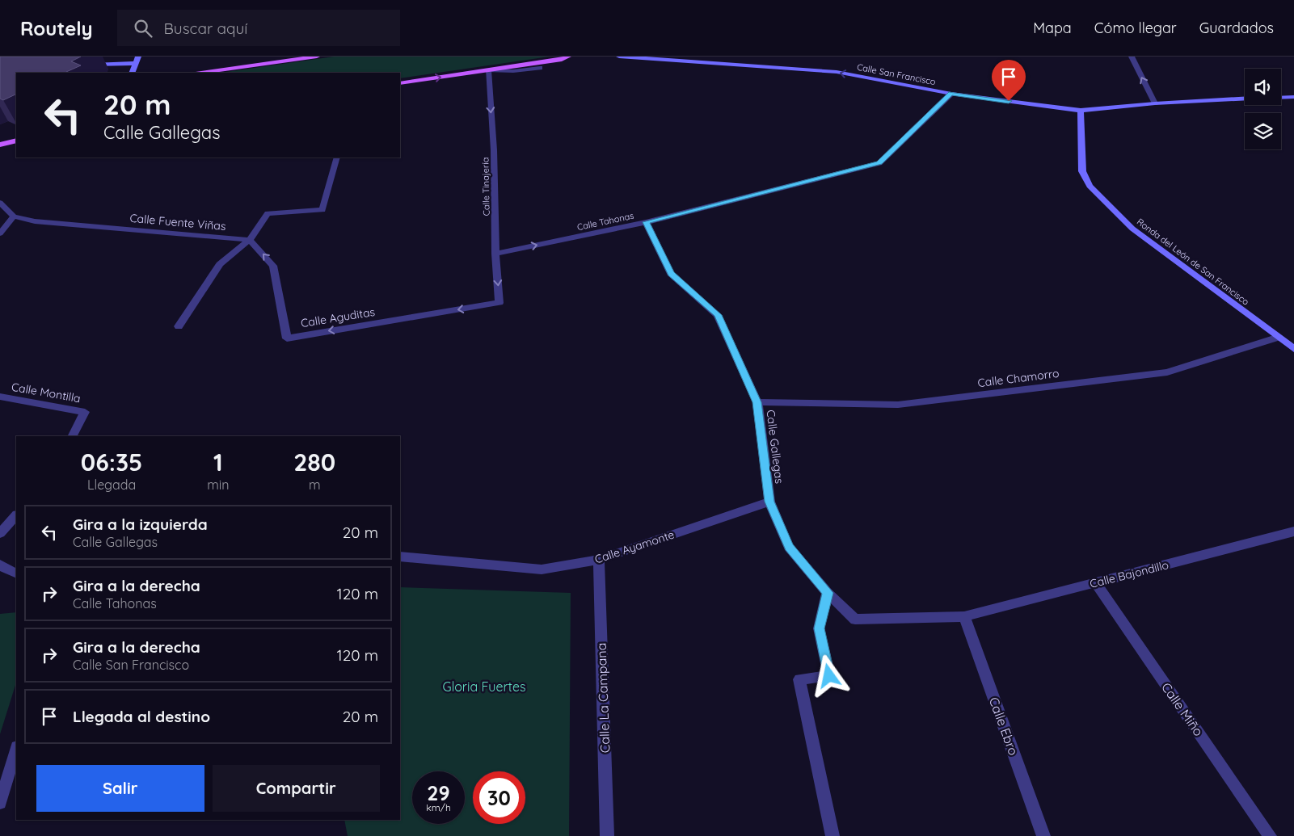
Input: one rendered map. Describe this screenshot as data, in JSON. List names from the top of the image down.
{
  "streets": {
    "street": [
      "Calle San Francisco",
      "Calle Tinajería",
      "Calle Tahonas",
      "Calle Fuente Viñas",
      "Ronda del León de San Francisco",
      "Calle Aguditas",
      "Calle Chamorro",
      "Calle Montilla",
      "Calle Gallegas",
      "Calle Ayamonte",
      "Calle Bajondillo",
      "Calle La Campana",
      "Calle Miño",
      "Calle Ebro"
    ]
  },
  "crossings": [
    ["Calle San Francisco", "Calle Tahonas"],
    ["Calle San Francisco", "Ronda del León de San Francisco"],
    ["Calle Tinajería", "Calle Tahonas"],
    ["Calle Tinajería", "Calle Aguditas"],
    ["Calle Tahonas", "Calle Gallegas"],
    ["Calle Fuente Viñas", "Calle Aguditas"],
    ["Ronda del León de San Francisco", "Calle Chamorro"],
    ["Calle Chamorro", "Calle Gallegas"],
    ["Calle Gallegas", "Calle Ayamonte"],
    ["Calle Gallegas", "Calle Bajondillo"],
    ["Calle Gallegas", "Calle Ebro"],
    ["Calle Ayamonte", "Calle La Campana"],
    ["Calle Bajondillo", "Calle Miño"],
    ["Calle Bajondillo", "Calle Ebro"]
  ],
  "one_way": ["Calle San Francisco", "Calle Tinajería"],
  "parks": ["Gloria Fuertes"],
  "page": {
    "header": "Routely",
    "search": "Buscar aquí",
    "nav": ["Mapa", "Cómo llegar", "Guardados"],
    "turn": ["20 m", "Calle Gallegas"],
    "eta": [
      "06:35",
      "Llegada",
      "1",
      "min",
      "280",
      "m"
    ],
    "list": [
      {
        "name": "Gira a la izquierda",
        "note": "Calle Gallegas",
        "value": "20 m"
      },
      {
        "name": "Gira a la derecha",
        "note": "Calle Tahonas",
        "value": "120 m"
      },
      {
        "name": "Gira a la derecha",
        "note": "Calle San Francisco",
        "value": "120 m"
      },
      {
        "name": "Llegada al destino",
        "value": "20 m"
      }
    ],
    "buttons": ["Salir", "Compartir"],
    "speed": "29 km/h",
    "limit": "30"
  }
}
